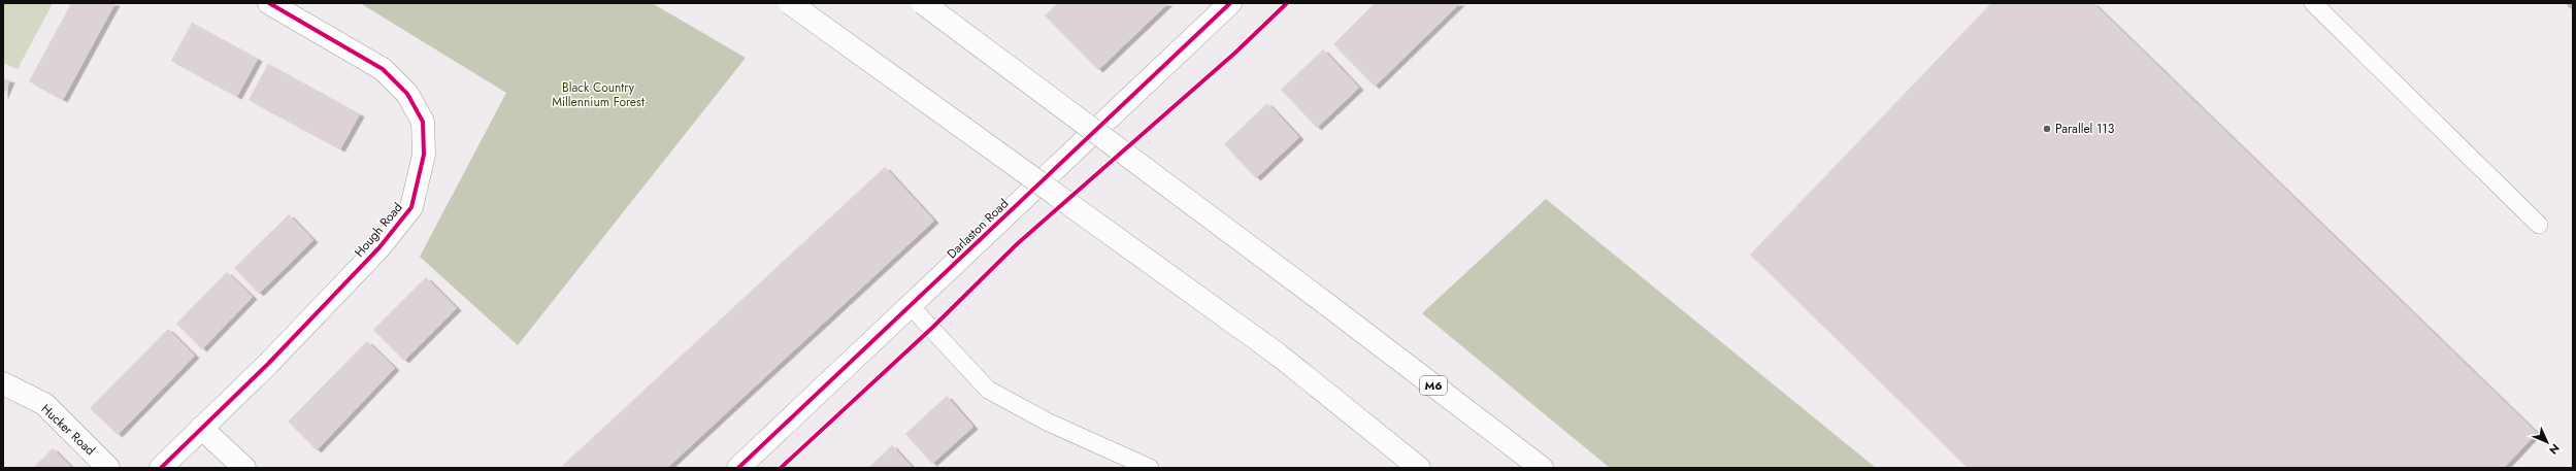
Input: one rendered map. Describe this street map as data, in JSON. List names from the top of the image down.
{
  "streets": {
    "main road": [
      "Darlaston Road",
      "Hough Road",
      "M6",
      "Hucker Road"
    ]
  },
  "parks": ["Black Country Millennium Forest"],
  "places": ["Parallel 113"],
  "north": "bottom right"
}
